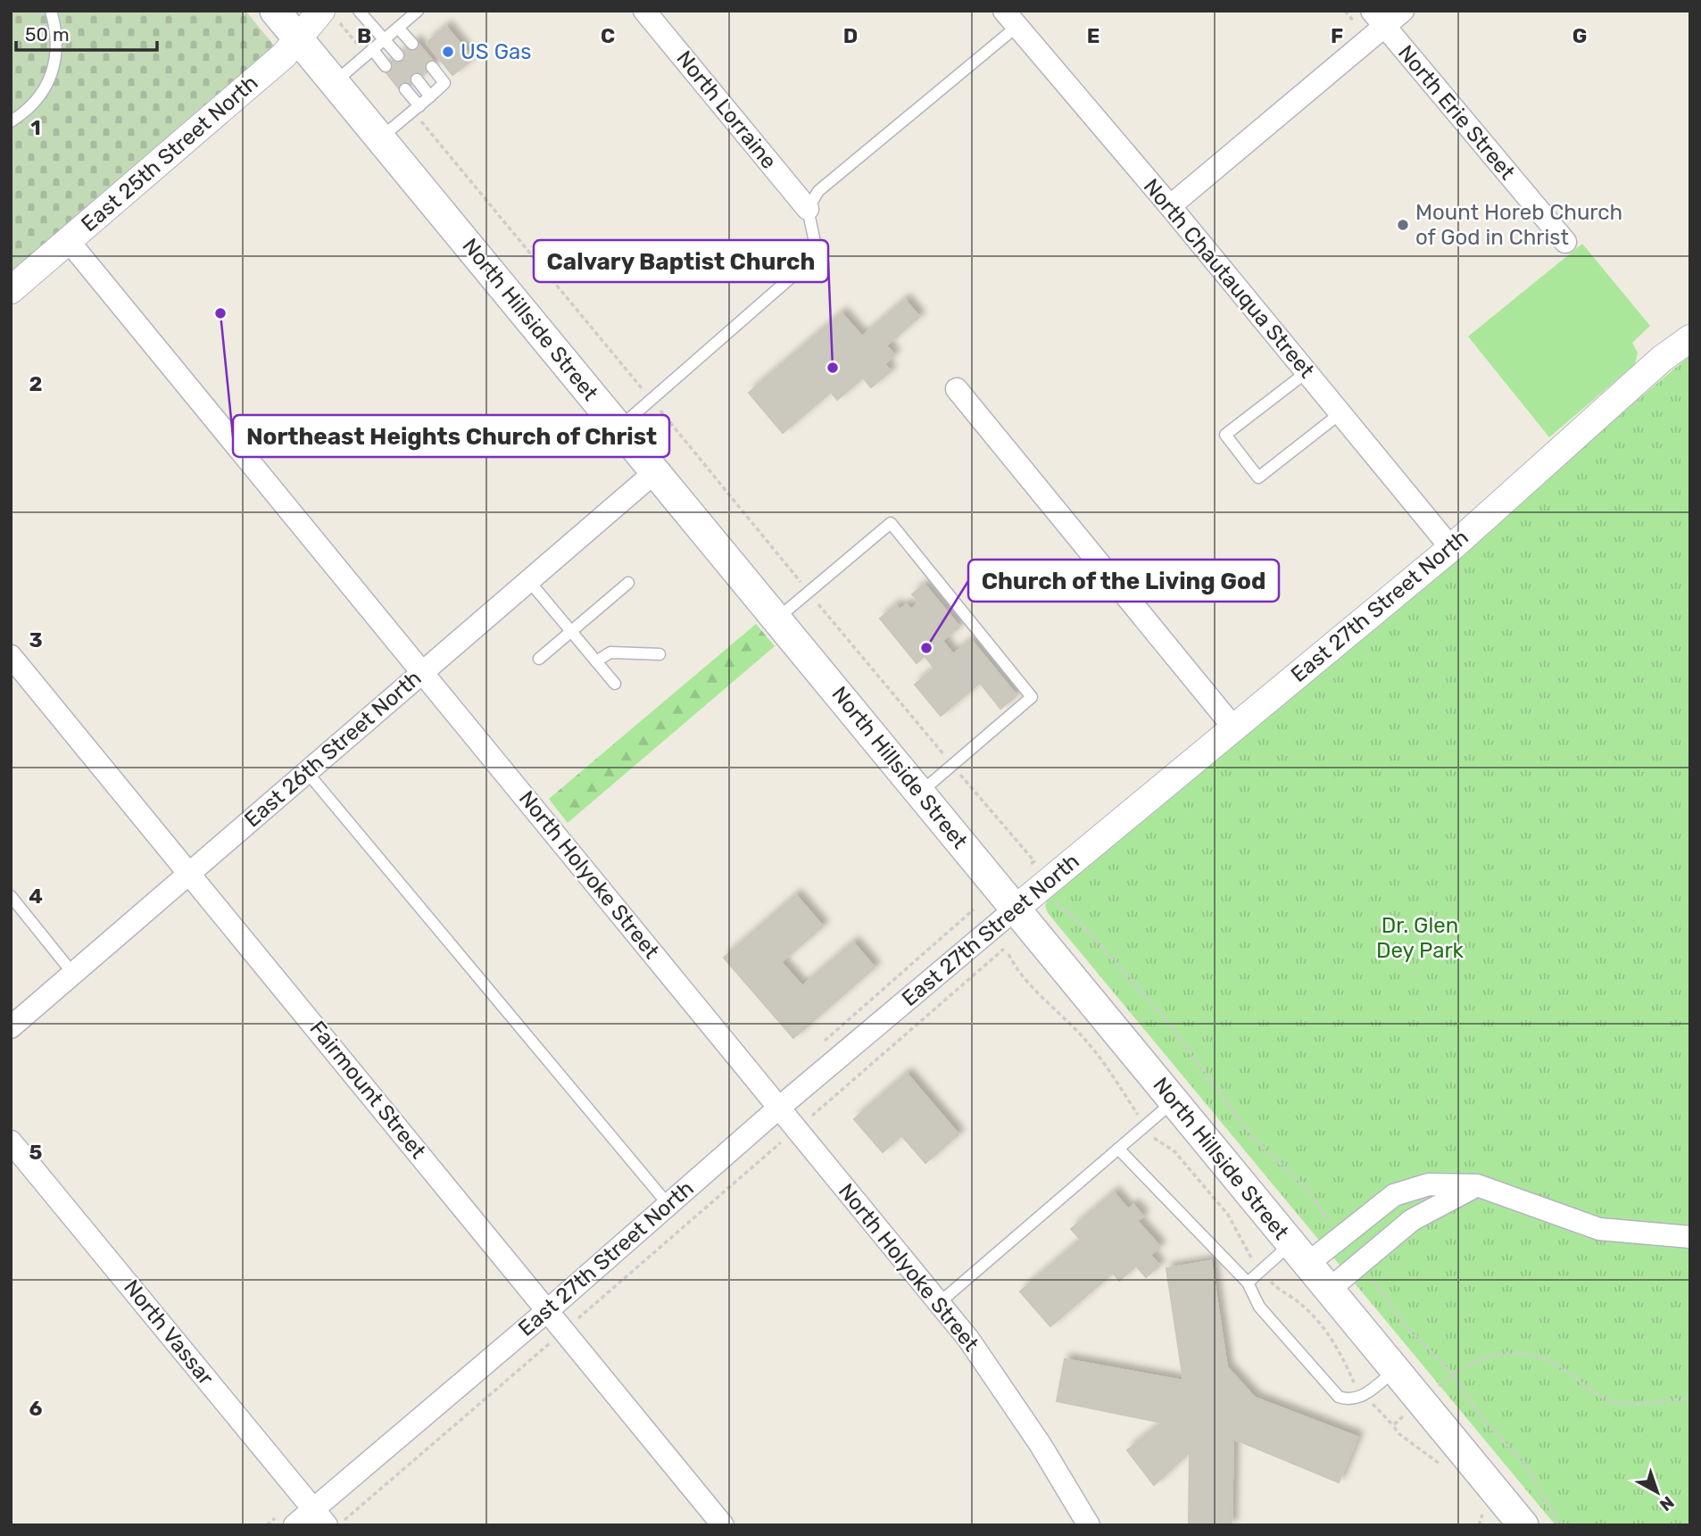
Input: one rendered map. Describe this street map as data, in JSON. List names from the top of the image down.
{
  "streets": {
    "main road": ["North Hillside Street"],
    "street": [
      "North Lorraine",
      "North Erie Street",
      "East 25th Street North",
      "North Chautauqua Street",
      "East 27th Street North",
      "East 26th Street North",
      "North Holyoke Street",
      "Fairmount Street",
      "North Vassar"
    ]
  },
  "crossings": [
    ["East 25th Street North", "North Hillside Street"],
    ["East 25th Street North", "North Holyoke Street"],
    ["North Chautauqua Street", "East 27th Street North"],
    ["North Hillside Street", "East 27th Street North"],
    ["North Hillside Street", "East 26th Street North"],
    ["East 27th Street North", "North Holyoke Street"],
    ["East 27th Street North", "Fairmount Street"],
    ["East 27th Street North", "North Vassar"],
    ["East 26th Street North", "North Holyoke Street"],
    ["East 26th Street North", "Fairmount Street"]
  ],
  "parks": ["Dr. Glen Dey Park"],
  "places": [
    "US Gas",
    "Mount Horeb Church of God in Christ",
    "Northeast Heights Church of Christ",
    "Calvary Baptist Church",
    "Church of the Living God"
  ],
  "scale_bar": "50 m",
  "north": "bottom right",
  "grid": {
    "columns": [
      "B",
      "C",
      "D",
      "E",
      "F",
      "G"
    ],
    "rows": [
      "1",
      "2",
      "3",
      "4",
      "5",
      "6"
    ]
  }
}
